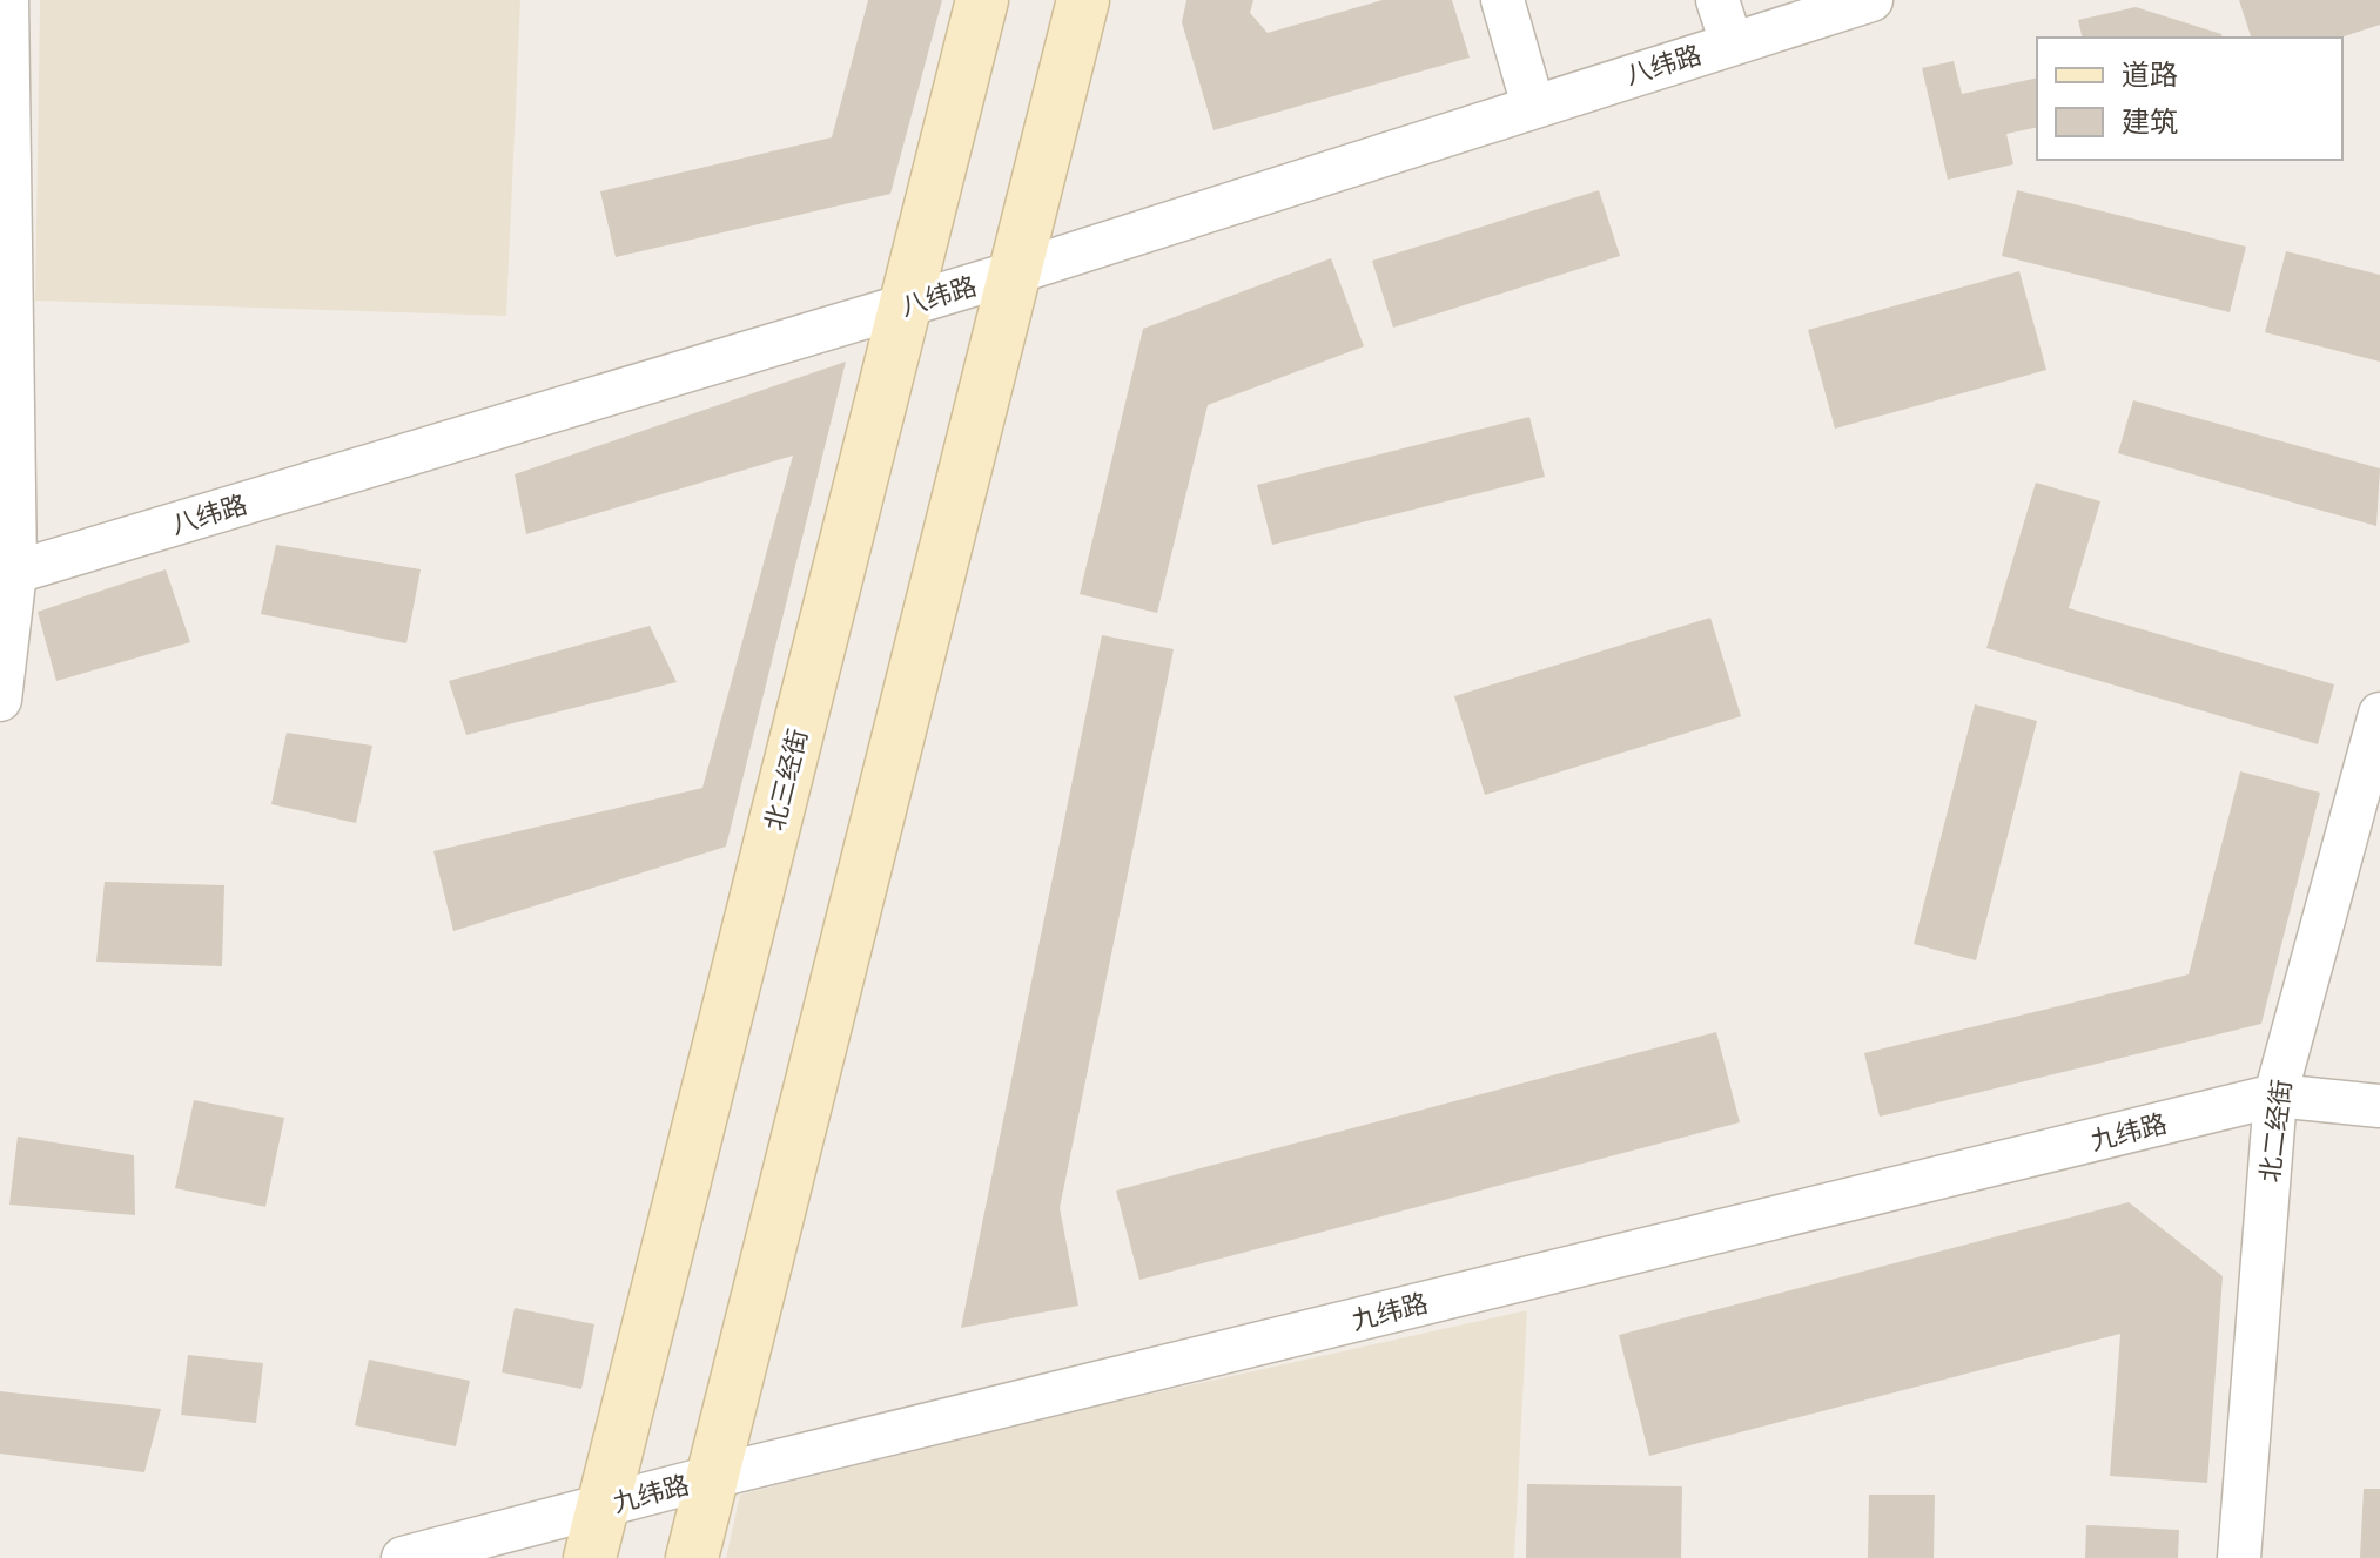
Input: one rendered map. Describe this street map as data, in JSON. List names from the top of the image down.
{
  "streets": {
    "main road": ["北三经街"],
    "street": ["八纬路", "北二经街", "九纬路"]
  },
  "crossings": [
    ["八纬路", "北三经街"],
    ["北三经街", "九纬路"],
    ["北二经街", "九纬路"]
  ],
  "legend": ["道路", "建筑"]
}
